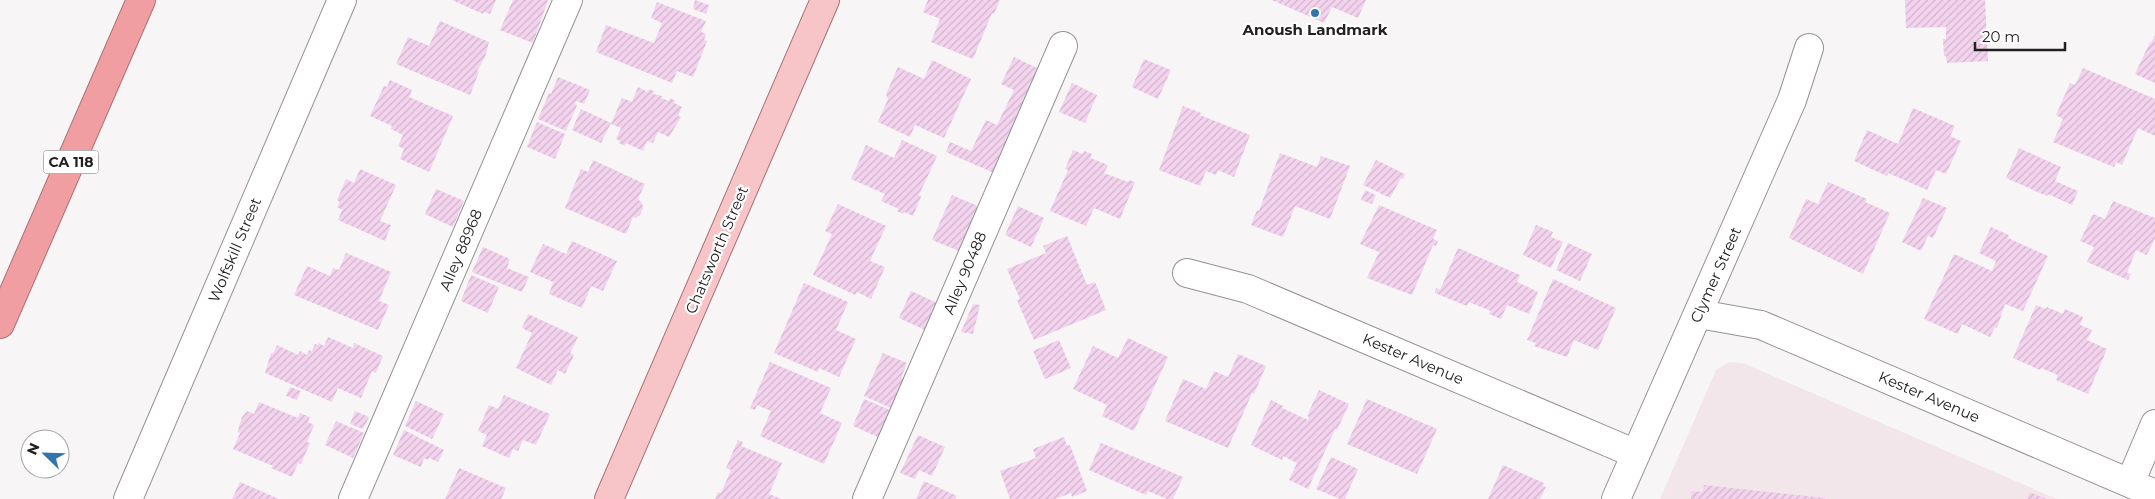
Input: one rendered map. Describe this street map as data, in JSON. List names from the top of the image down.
{
  "streets": {
    "highway": ["CA 118"],
    "main road": ["Chatsworth Street"],
    "street": [
      "Wolfskill Street",
      "Alley 88968",
      "Alley 90488",
      "Clymer Street",
      "Kester Avenue"
    ]
  },
  "crossings": [
    ["Clymer Street", "Kester Avenue"]
  ],
  "places": ["Anoush Landmark"],
  "scale_bar": "20 m",
  "north": "top left"
}
